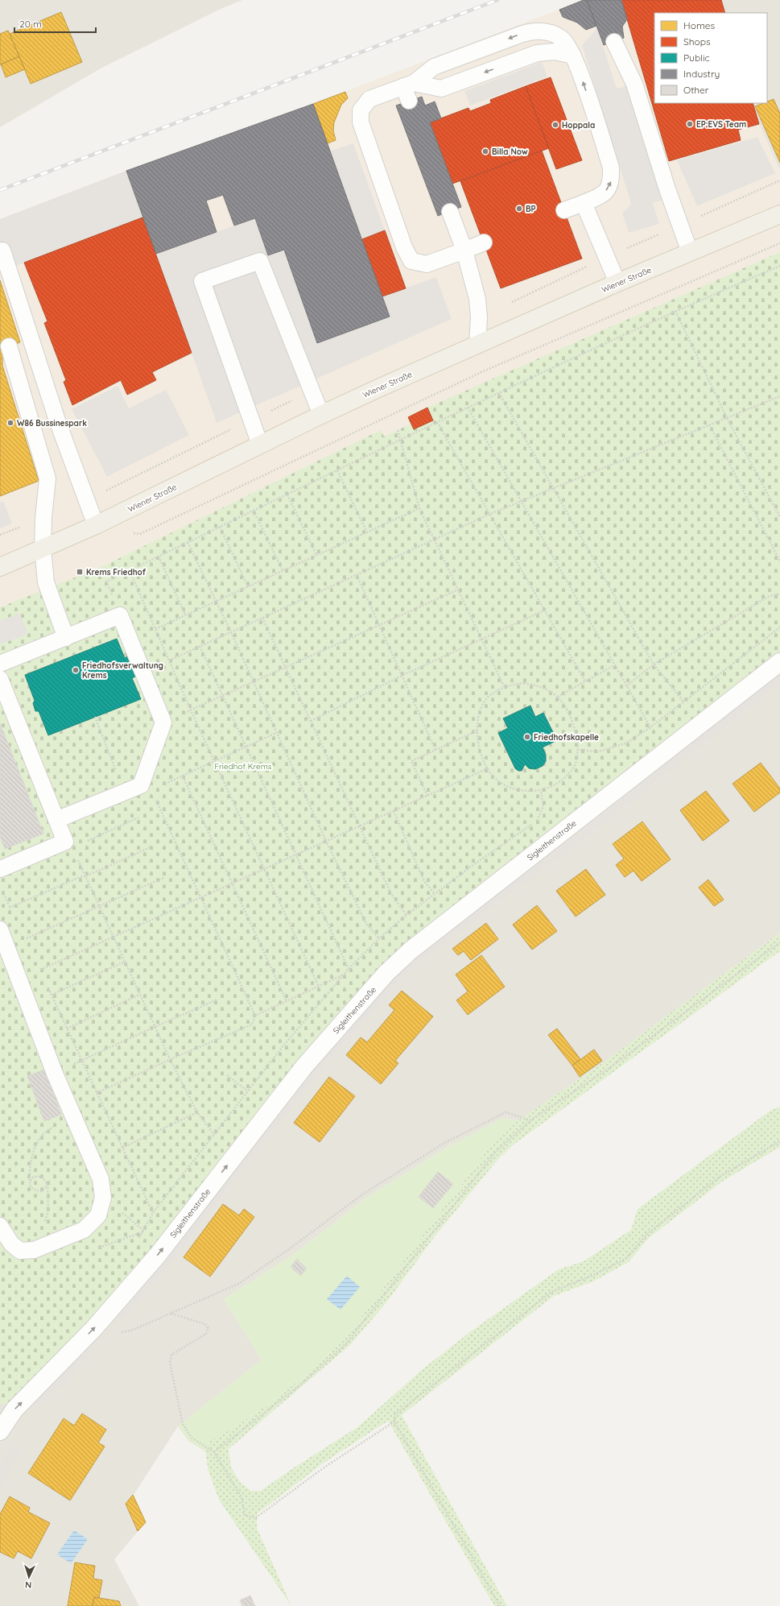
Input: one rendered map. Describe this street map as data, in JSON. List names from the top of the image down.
{
  "streets": {
    "main road": ["Wiener Straße"],
    "street": ["Sigleithenstraße"]
  },
  "one_way": ["Sigleithenstraße"],
  "parks": ["Friedhof Krems"],
  "places": {
    "other": [
      "EP:EVS Team",
      "Hoppala",
      "Billa Now",
      "BP",
      "W86 Bussinespark",
      "Friedhofsverwaltung Krems",
      "Friedhofskapelle"
    ],
    "transit": ["Krems Friedhof"]
  },
  "legend": [
    "Homes",
    "Shops",
    "Public",
    "Industry",
    "Other"
  ],
  "scale_bar": "20 m",
  "north": "bottom"
}
